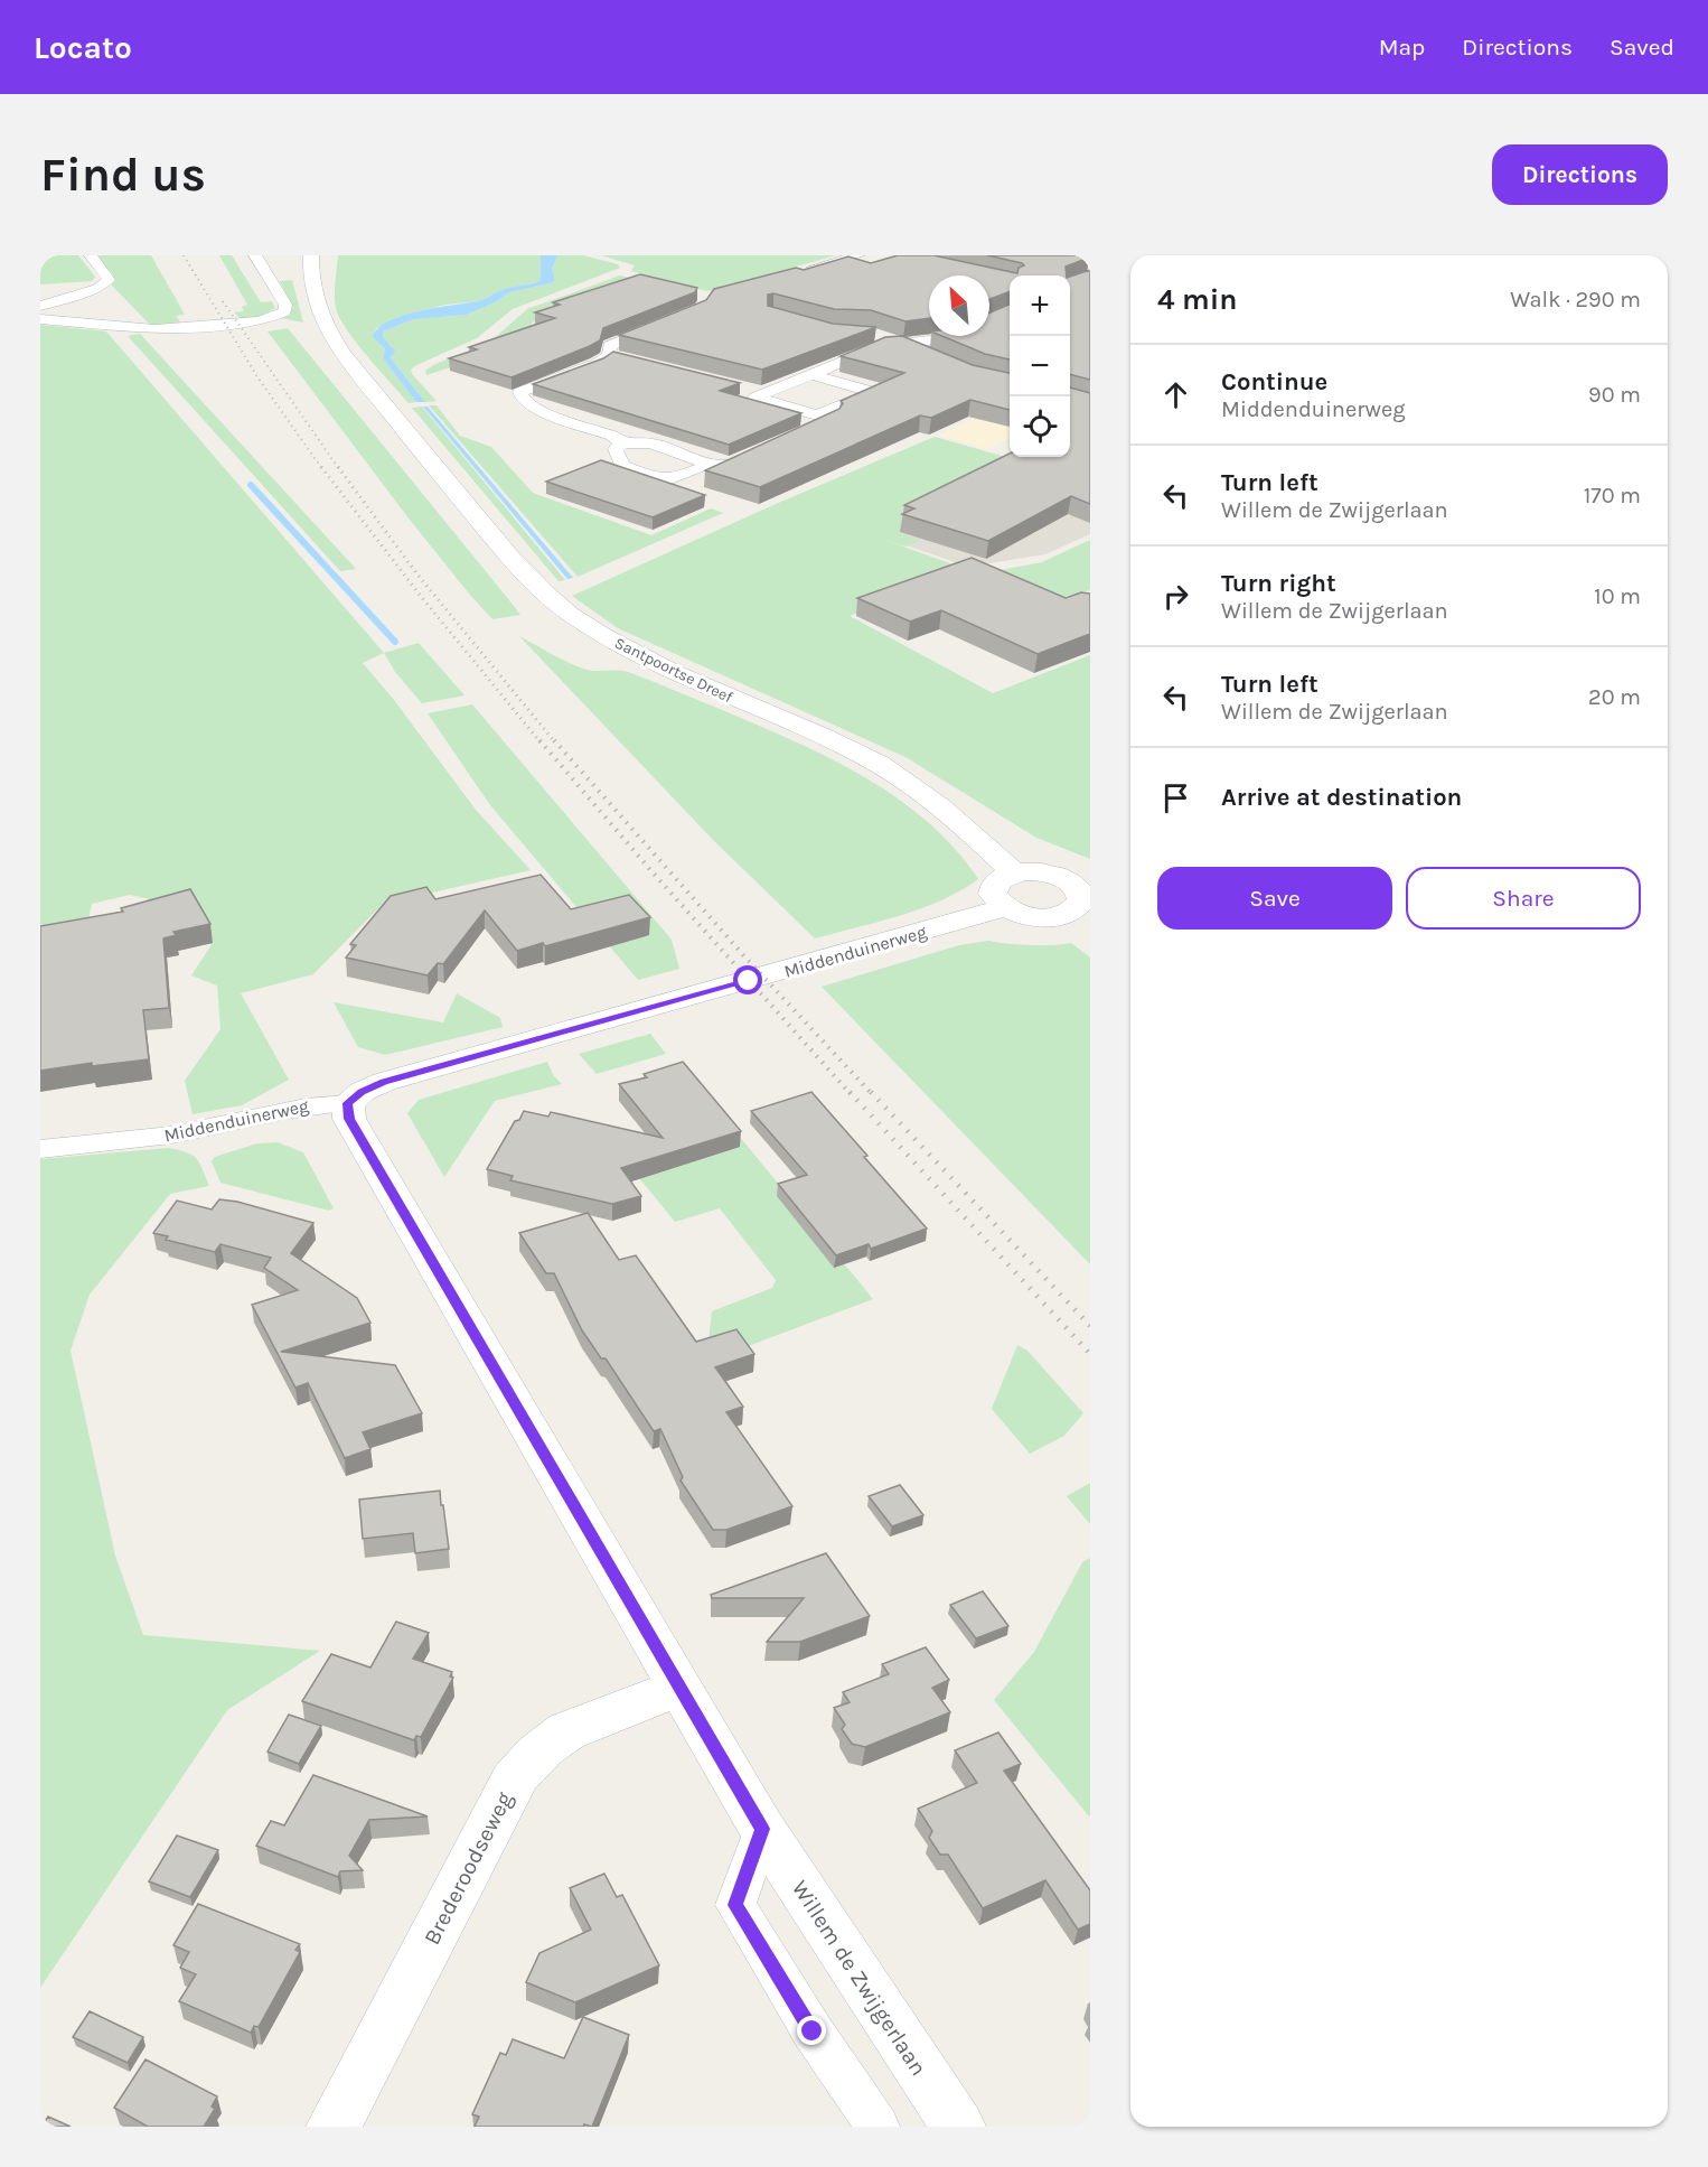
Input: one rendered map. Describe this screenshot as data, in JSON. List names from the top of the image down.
{
  "streets": {
    "street": [
      "Santpoortse Dreef",
      "Middenduinerweg",
      "Brederoodseweg",
      "Willem de Zwijgerlaan"
    ]
  },
  "crossings": [
    ["Middenduinerweg", "Willem de Zwijgerlaan"],
    ["Brederoodseweg", "Willem de Zwijgerlaan"]
  ],
  "north": "top left",
  "page": {
    "header": "Locato",
    "nav": ["Map", "Directions", "Saved"],
    "buttons": [
      "Directions",
      ["Save", "Share"]
    ],
    "title": "Find us",
    "heading": ["4 min", "Walk · 290 m"],
    "map_buttons": ["+", "−"],
    "list": [
      ["Continue", "Middenduinerweg", "90 m"],
      ["Turn left", "Willem de Zwijgerlaan", "170 m"],
      ["Turn right", "Willem de Zwijgerlaan", "10 m"],
      ["Turn left", "Willem de Zwijgerlaan", "20 m"],
      "Arrive at destination"
    ]
  }
}
